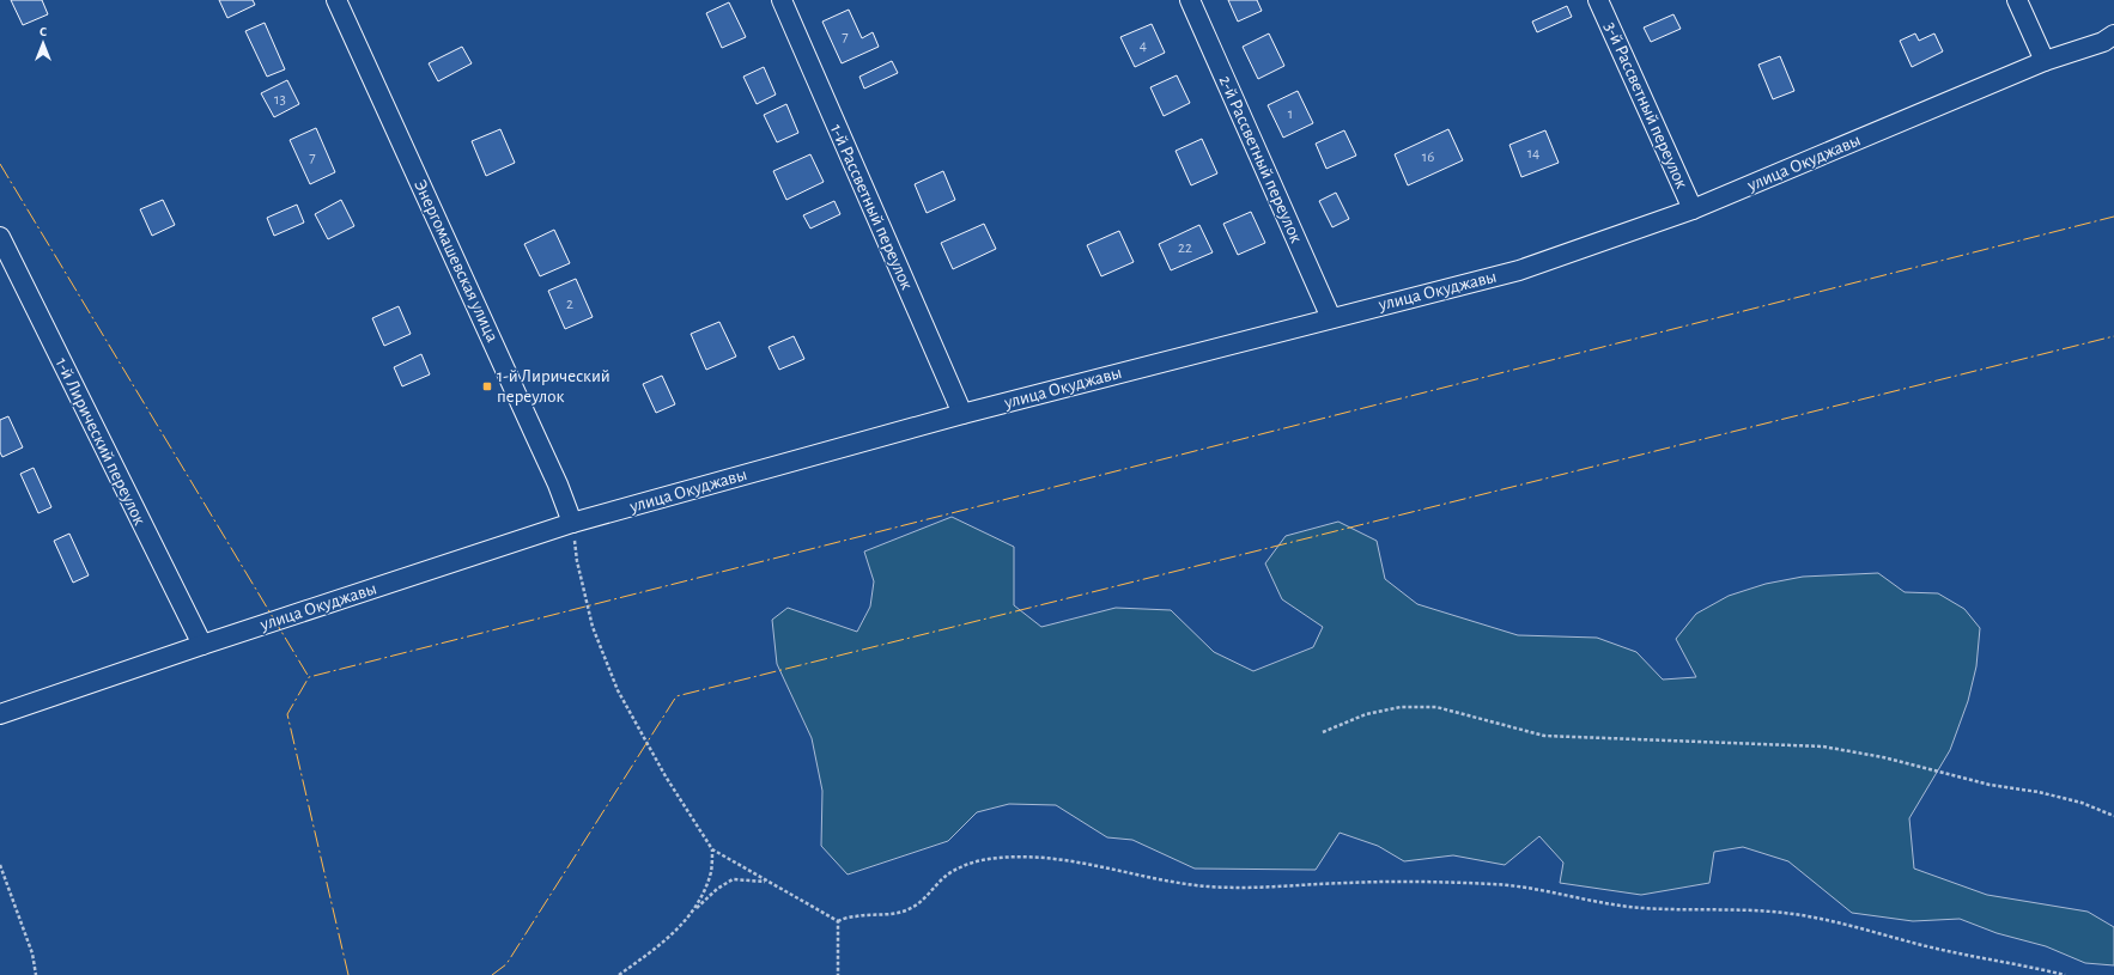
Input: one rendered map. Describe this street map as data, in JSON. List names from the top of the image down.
{
  "streets": {
    "street": [
      "3-й Рассветный переулок",
      "2-й Рассветный переулок",
      "улица Окуджавы",
      "1-й Рассветный переулок",
      "Энергомашевская улица",
      "1-й Лирический переулок"
    ]
  },
  "crossings": [
    ["3-й Рассветный переулок", "улица Окуджавы"],
    ["2-й Рассветный переулок", "улица Окуджавы"],
    ["улица Окуджавы", "1-й Рассветный переулок"],
    ["улица Окуджавы", "Энергомашевская улица"],
    ["улица Окуджавы", "1-й Лирический переулок"]
  ],
  "places": {
    "transit": ["1-й Лирический переулок"]
  },
  "house_numbers": [
    "7",
    "4",
    "13",
    "1",
    "14",
    "7",
    "16",
    "22",
    "2"
  ],
  "north": "top"
}
